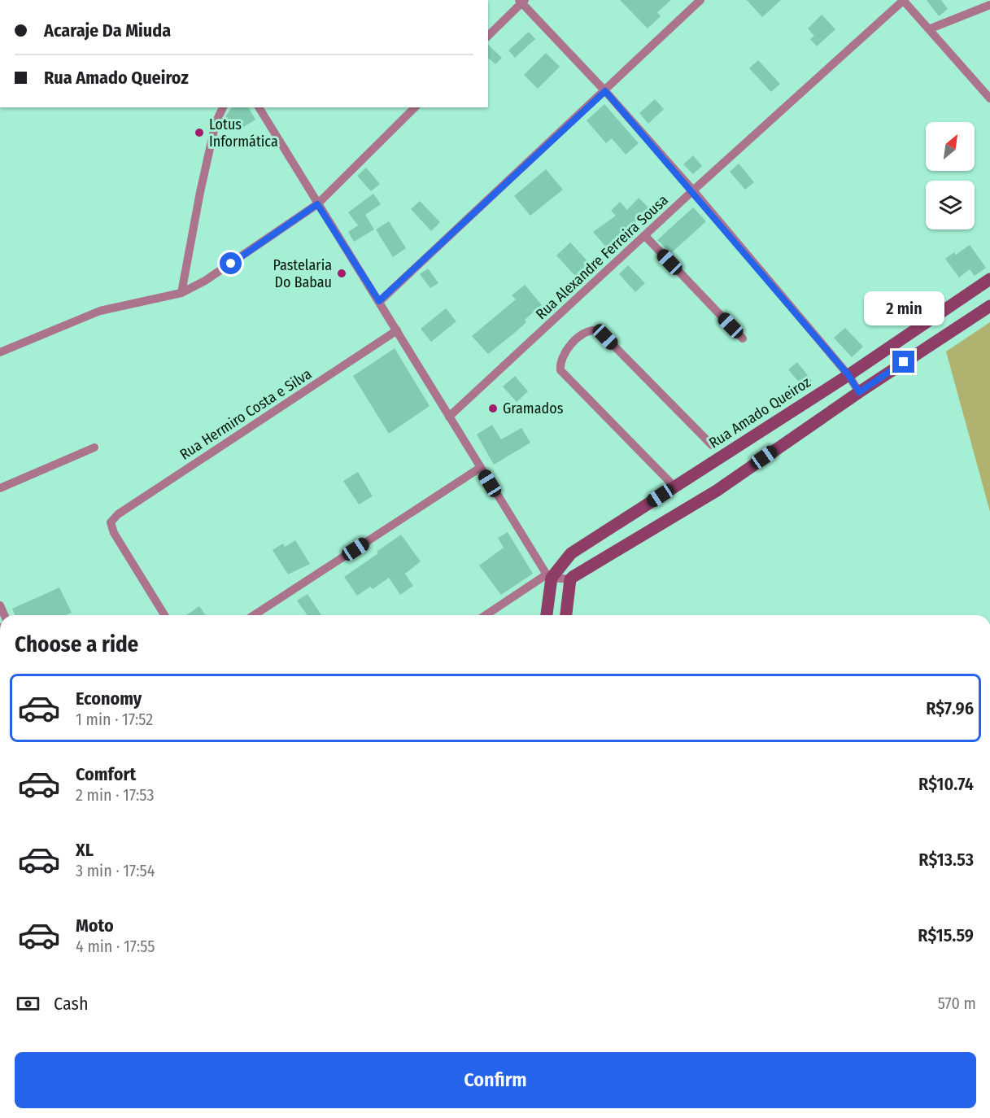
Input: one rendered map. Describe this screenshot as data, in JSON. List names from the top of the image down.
{
  "streets": {
    "street": ["Rua Alexandre Ferreira Sousa", "Rua Amado Queiroz", "Rua Hermiro Costa e Silva"]
  },
  "places": ["Lotus Informática", "Pastelaria Do Babau", "Gramados"],
  "north": "top right",
  "page": {
    "banner": ["Acaraje Da Miuda", "Rua Amado Queiroz"],
    "bubble": "2 min",
    "heading": "Choose a ride",
    "list": [
      {
        "name": "Economy",
        "note": "1 min · 17:52",
        "value": "R$7.96"
      },
      {
        "name": "Comfort",
        "note": "2 min · 17:53",
        "value": "R$10.74"
      },
      {
        "name": "XL",
        "note": "3 min · 17:54",
        "value": "R$13.53"
      },
      {
        "name": "Moto",
        "note": "4 min · 17:55",
        "value": "R$15.59"
      }
    ],
    "pay": ["Cash", "570 m"],
    "buttons": "Confirm"
  }
}
